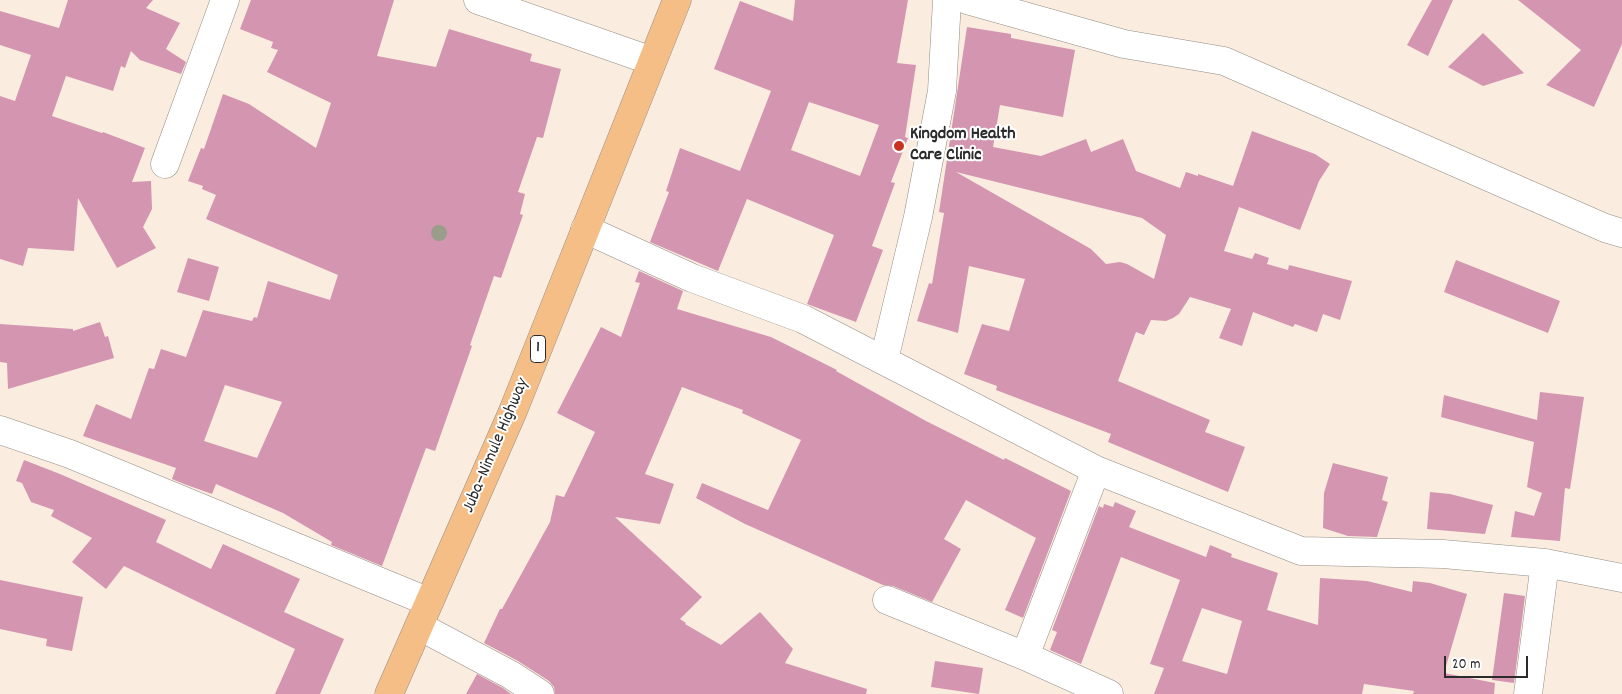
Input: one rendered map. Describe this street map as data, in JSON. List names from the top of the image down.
{
  "streets": {
    "main road": ["1", "Juba–Nimule Highway"]
  },
  "places": ["Kingdom Health Care Clinic"],
  "scale_bar": "20 m"
}
